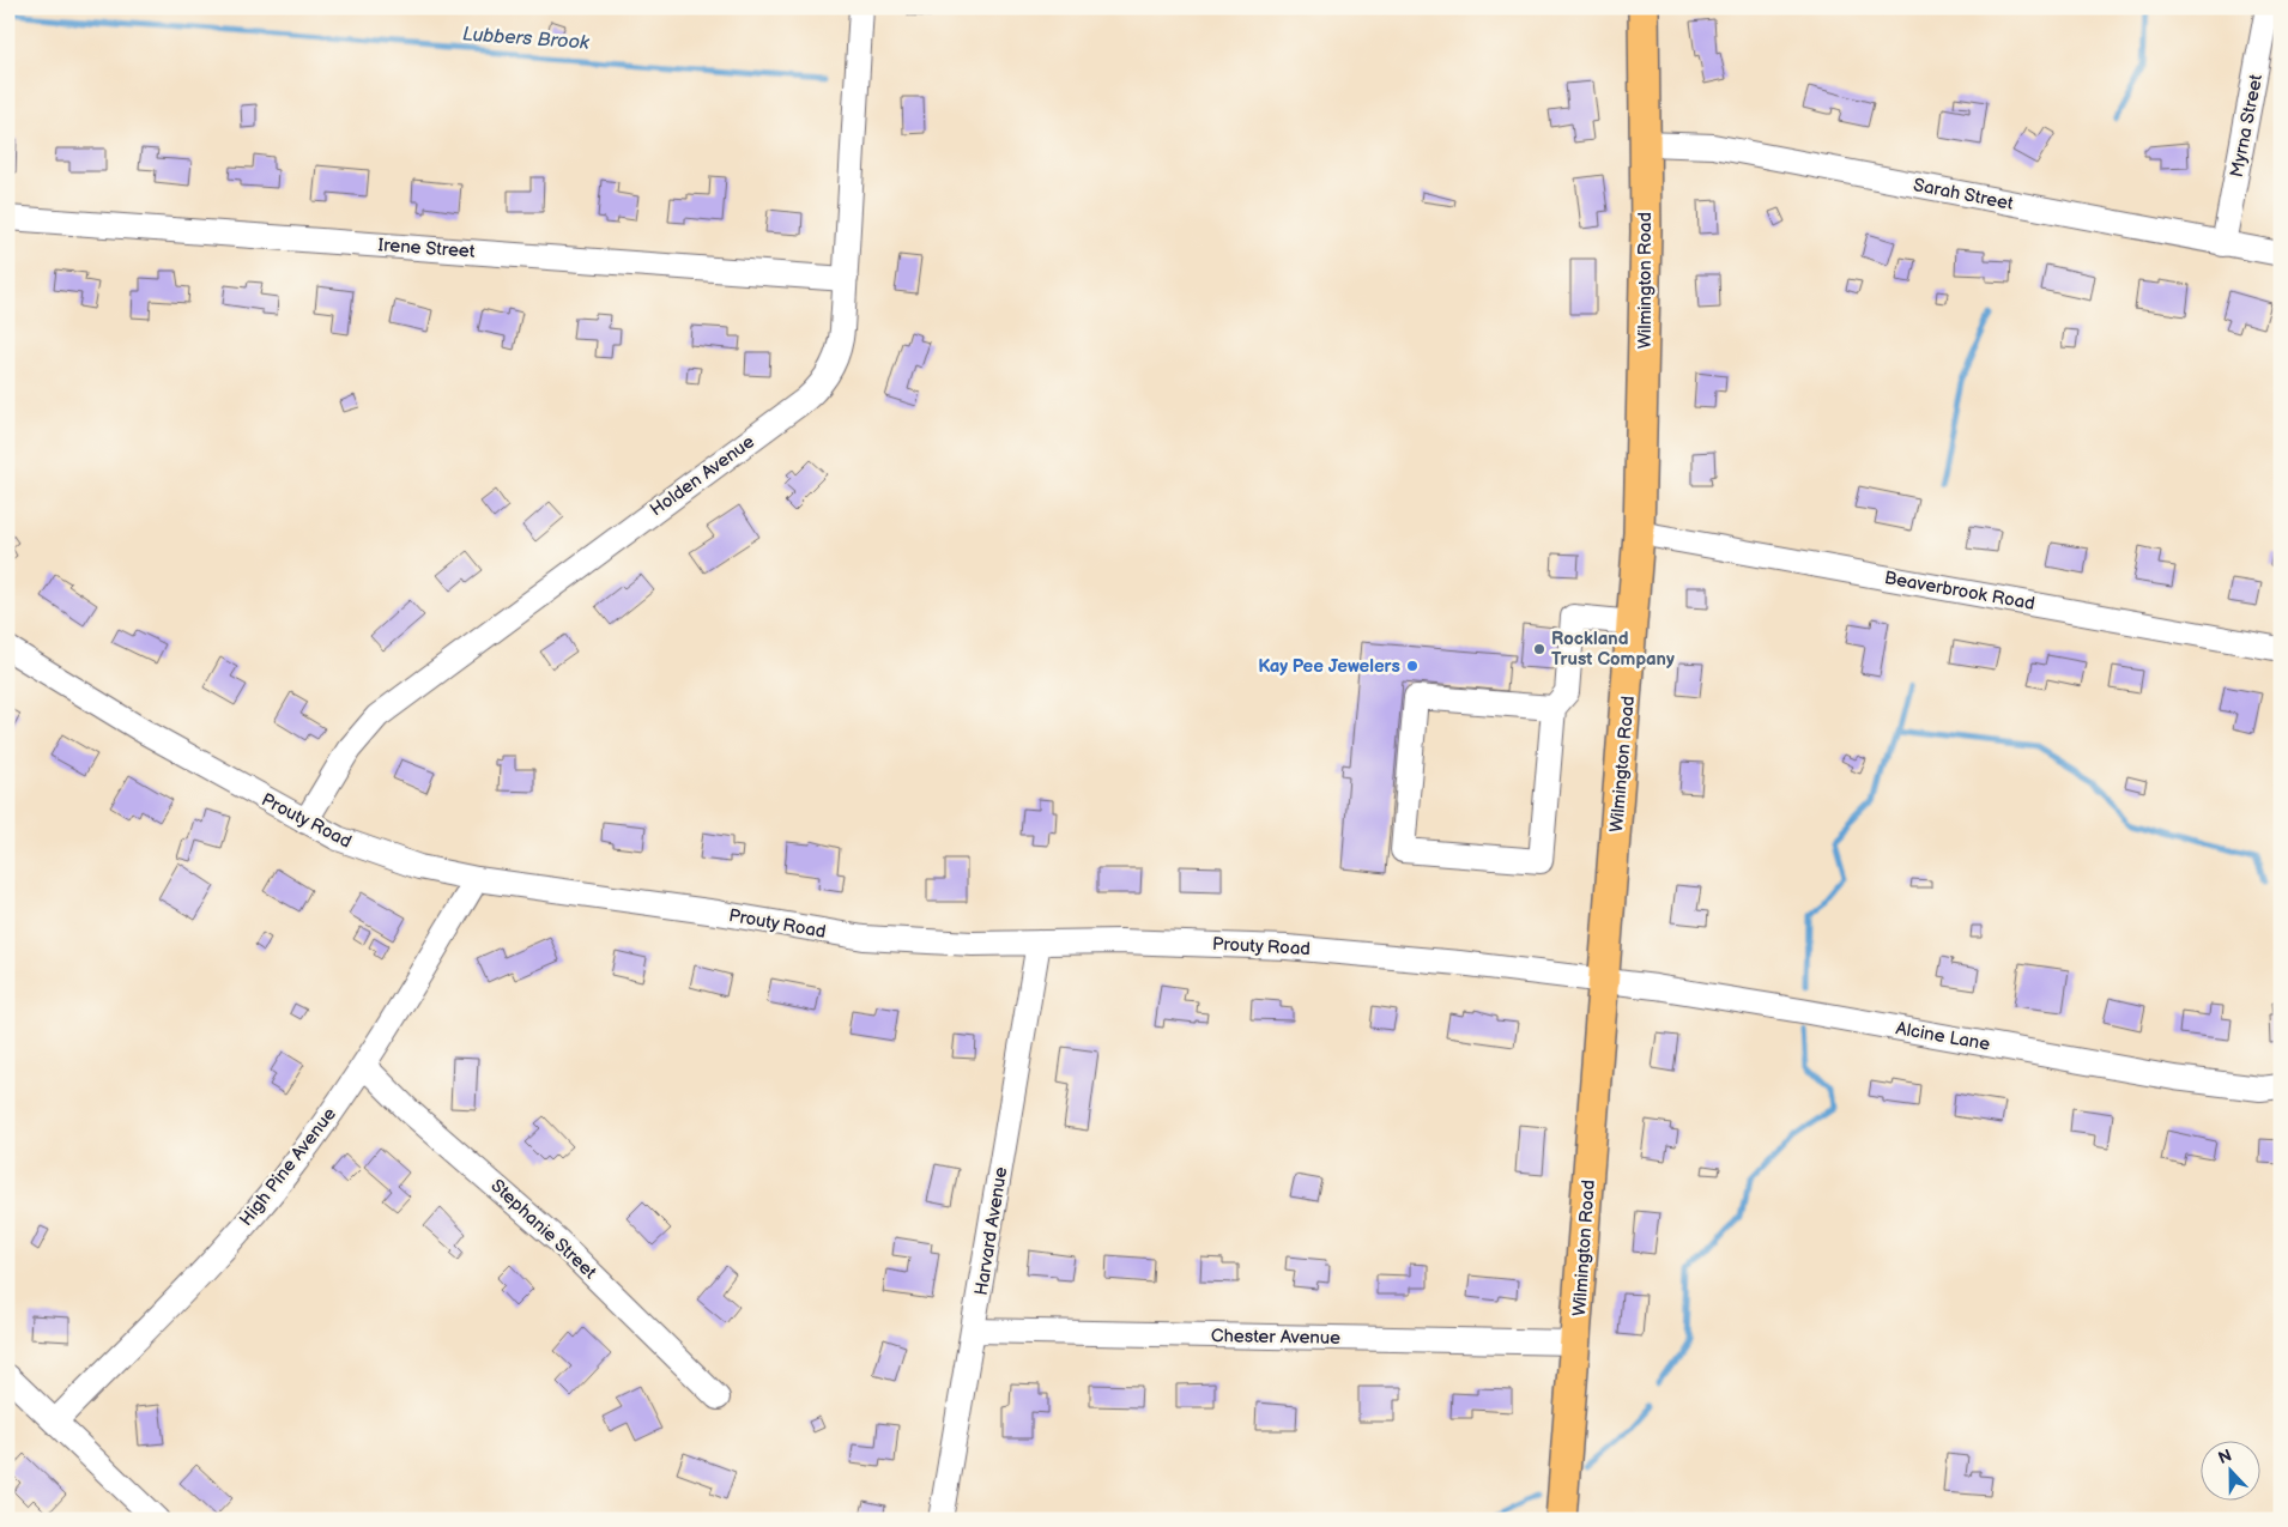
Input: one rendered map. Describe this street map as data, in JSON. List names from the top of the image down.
{
  "streets": {
    "main road": ["Wilmington Road"],
    "street": [
      "Myrna Street",
      "Sarah Street",
      "Irene Street",
      "Holden Avenue",
      "Beaverbrook Road",
      "Prouty Road",
      "Alcine Lane",
      "High Pine Avenue",
      "Stephanie Street",
      "Harvard Avenue",
      "Chester Avenue"
    ]
  },
  "crossings": [
    ["Myrna Street", "Sarah Street"],
    ["Sarah Street", "Wilmington Road"],
    ["Irene Street", "Holden Avenue"],
    ["Wilmington Road", "Beaverbrook Road"],
    ["Wilmington Road", "Prouty Road"],
    ["Wilmington Road", "Alcine Lane"],
    ["Wilmington Road", "Chester Avenue"],
    ["Holden Avenue", "Prouty Road"],
    ["Prouty Road", "Alcine Lane"],
    ["Prouty Road", "High Pine Avenue"],
    ["Prouty Road", "Harvard Avenue"],
    ["High Pine Avenue", "Stephanie Street"],
    ["Harvard Avenue", "Chester Avenue"]
  ],
  "water": ["Lubbers Brook"],
  "places": ["Rockland Trust Company", "Kay Pee Jewelers"],
  "north": "top"
}
